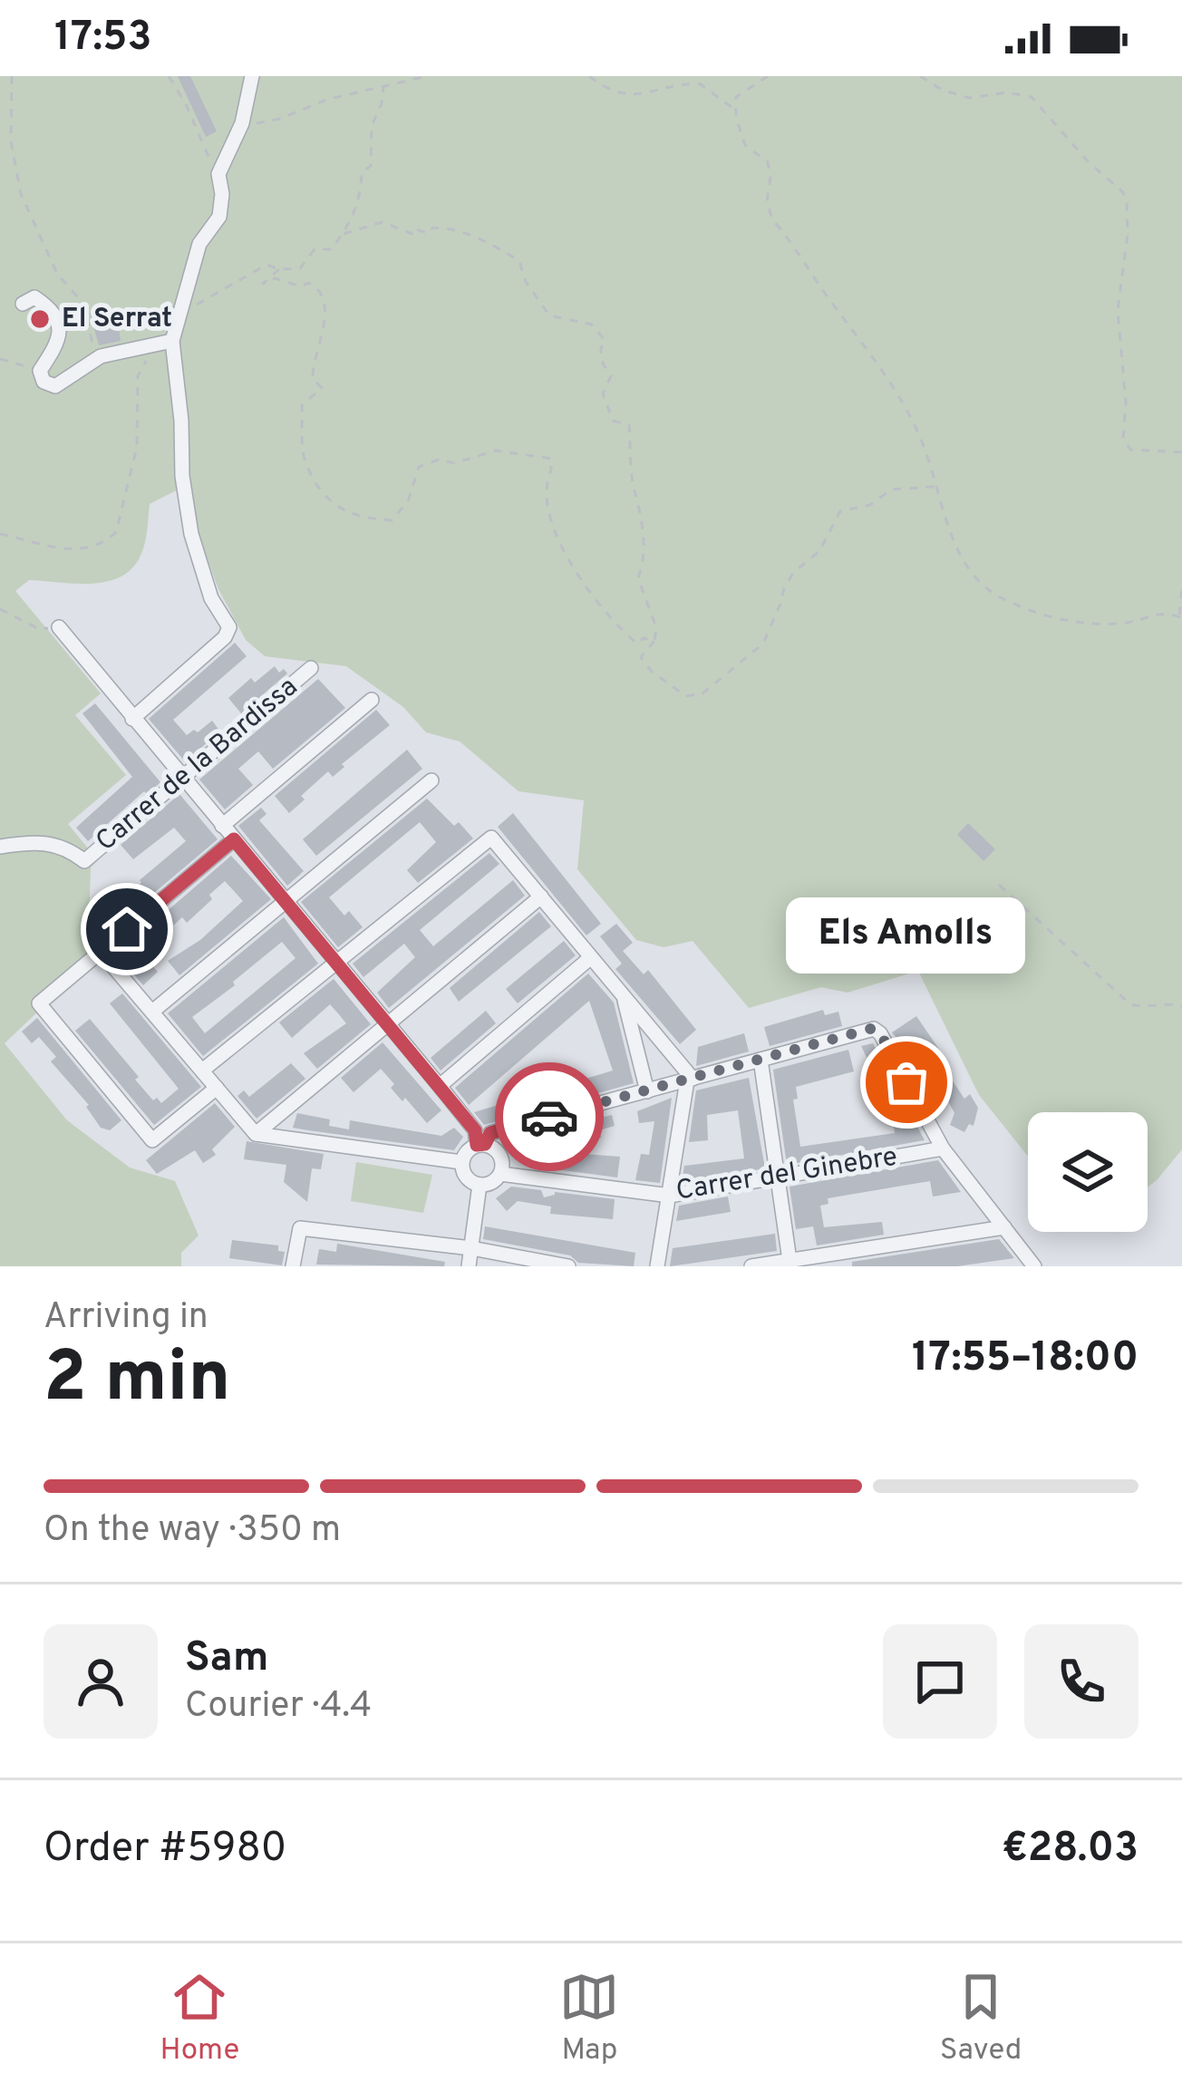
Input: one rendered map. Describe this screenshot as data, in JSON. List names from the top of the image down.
{
  "streets": {
    "street": ["Carrer de la Bardissa", "Carrer del Ginebre"]
  },
  "places": ["El Serrat", "Els Amolls"],
  "page": {
    "status": "17:53",
    "bubble": "Els Amolls",
    "heading": ["2 min", "Arriving in", "17:55–18:00"],
    "panel": [
      "Sam",
      "Courier · 4.4",
      "Order #5980",
      "€28.03"
    ],
    "bar": "On the way · 350 m",
    "tabs": ["Home", "Map", "Saved"]
  }
}
